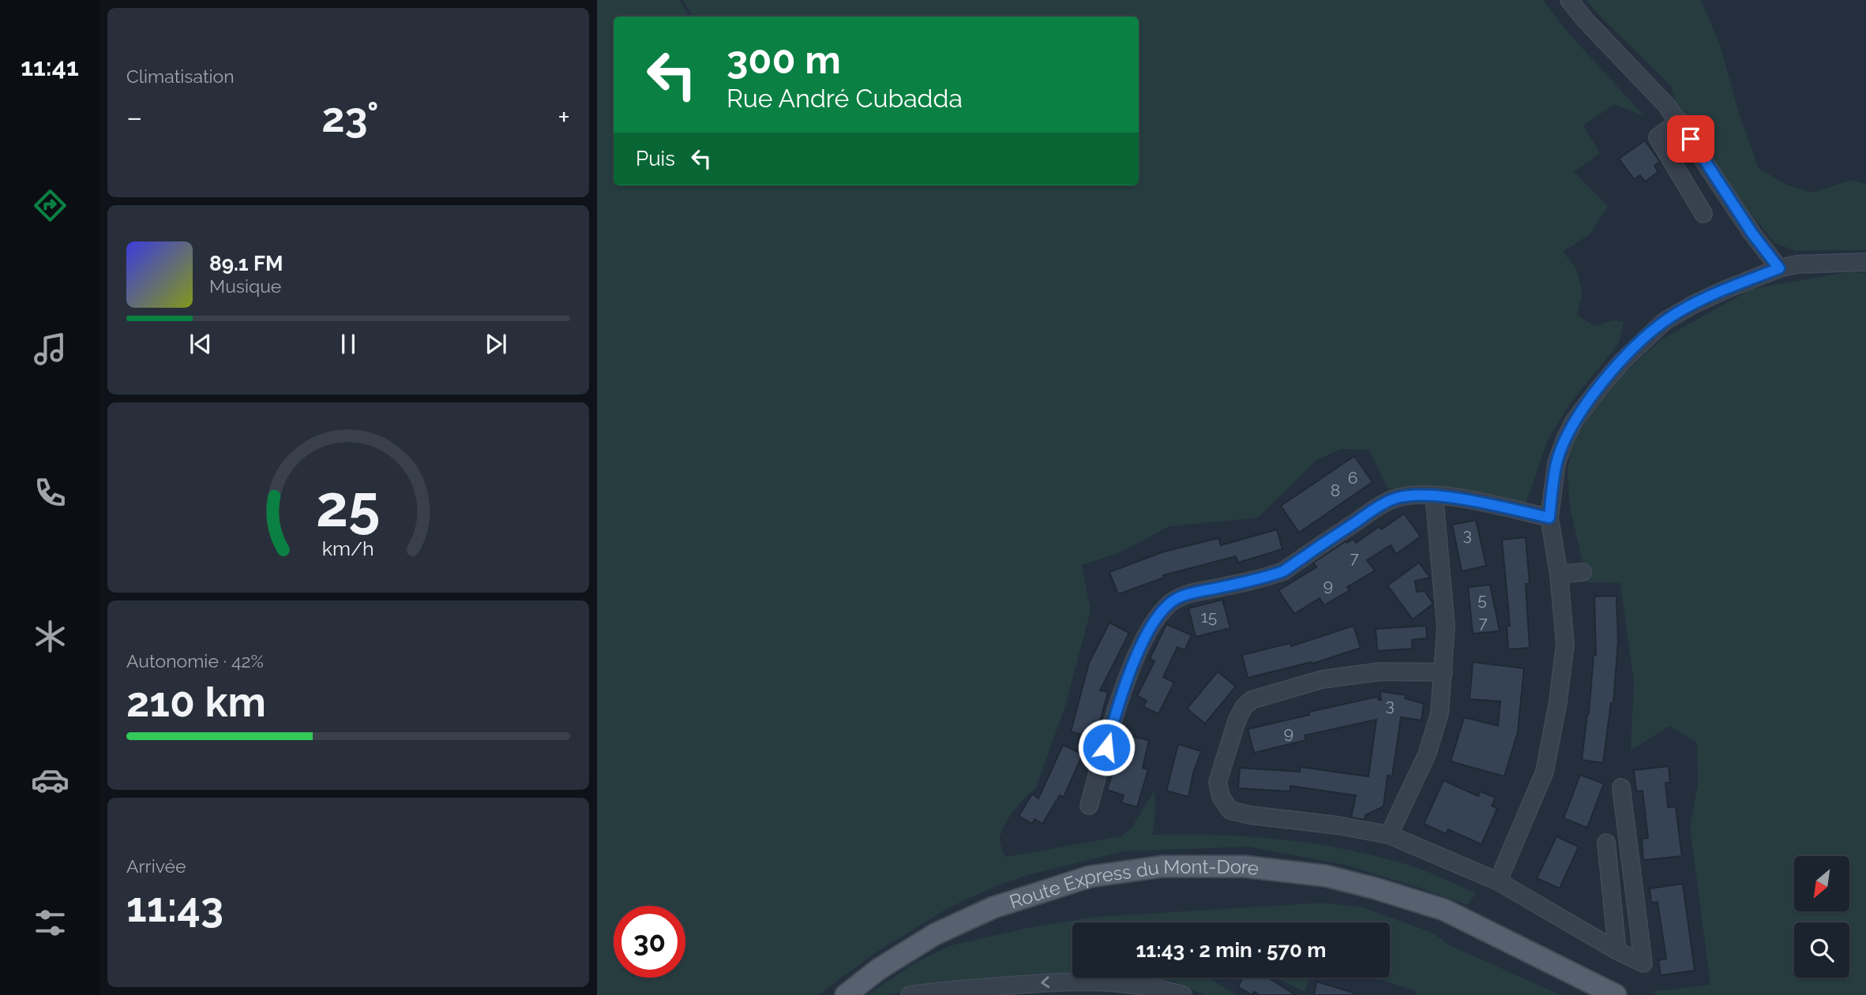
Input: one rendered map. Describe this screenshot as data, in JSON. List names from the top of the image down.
{
  "streets": {
    "main road": ["Route Express du Mont-Dore"]
  },
  "house_numbers": [
    "6",
    "8",
    "3",
    "7",
    "9",
    "5",
    "15",
    "7",
    "3",
    "9"
  ],
  "north": "bottom left",
  "page": {
    "tabs": "11:41",
    "tile": [
      "Climatisation",
      ["Autonomie · 42%", "210 km"],
      ["Arrivée", "11:43"]
    ],
    "turn": ["300 m", "Rue André Cubadda"],
    "heat": ["−", "23°", "+"],
    "then": "Puis",
    "song": ["89.1 FM", "Musique"],
    "limit": "30",
    "trip": "11:43 · 2 min · 570 m",
    "gauge": ["25", "km/h"]
  }
}
